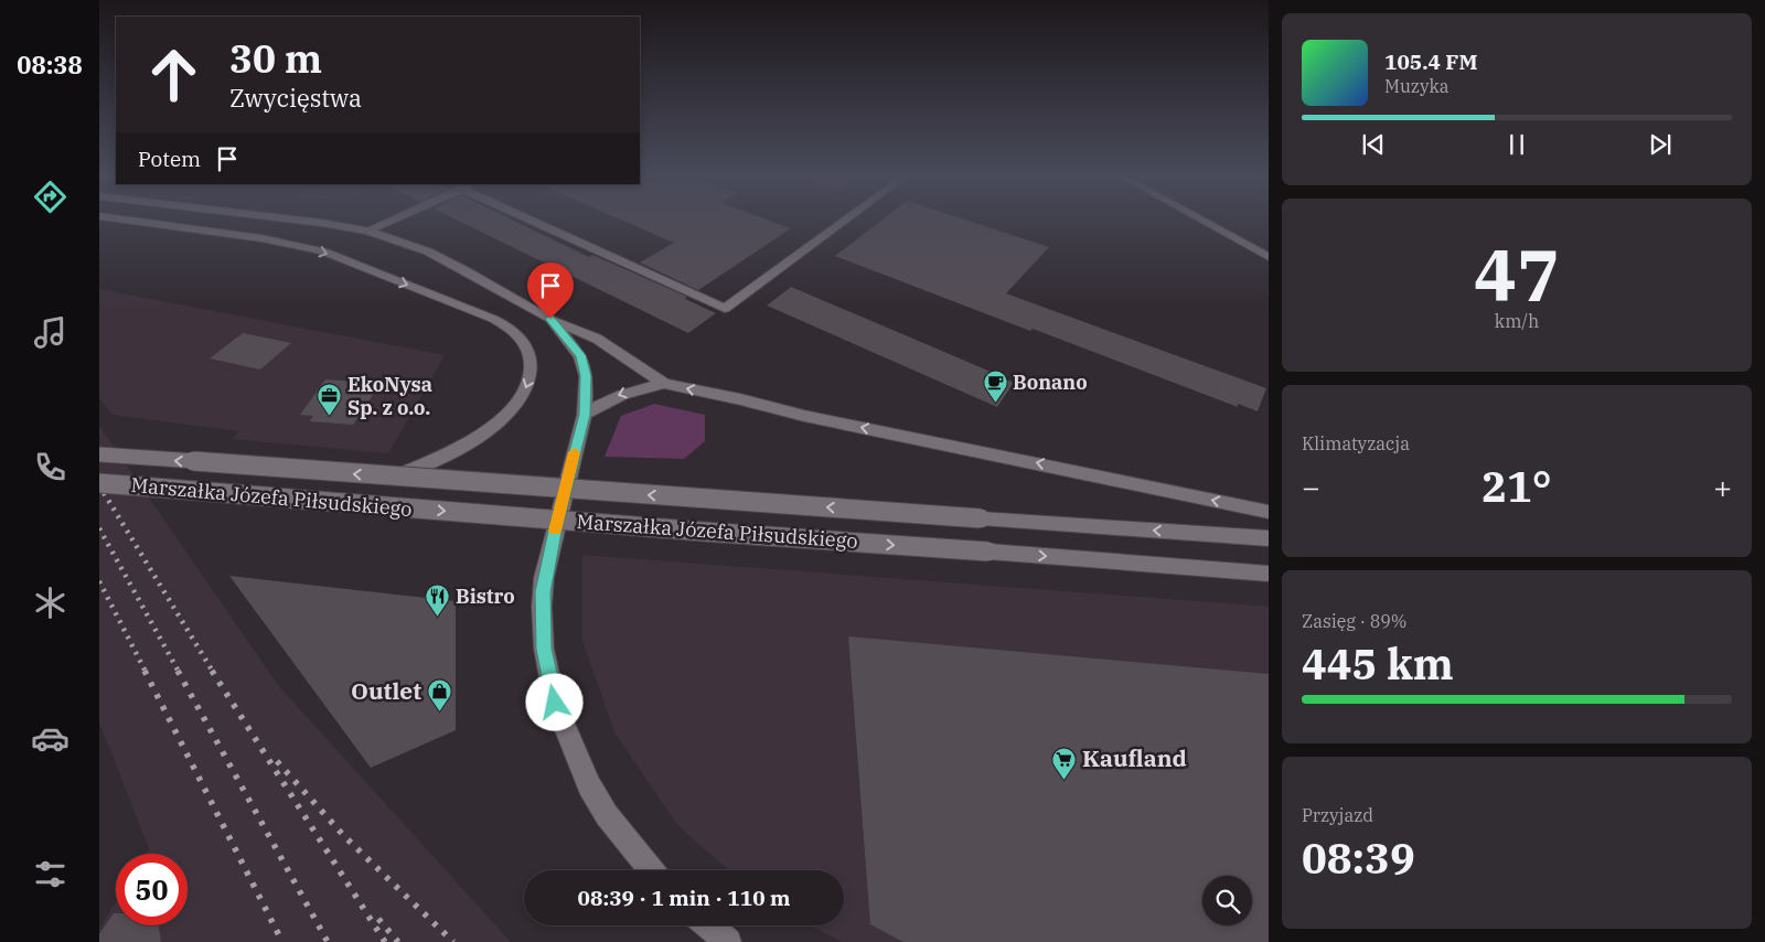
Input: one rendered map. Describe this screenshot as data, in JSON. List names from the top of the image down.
{
  "streets": {
    "main road": ["Marszałka Józefa Piłsudskiego"]
  },
  "places": {
    "cafe": ["Bonano"],
    "office": ["EkoNysa Sp. z o.o."],
    "restaurant": ["Bistro"],
    "shop": ["Outlet"],
    "supermarket": ["Kaufland"]
  },
  "page": {
    "tabs": "08:38",
    "turn": ["30 m", "Zwycięstwa"],
    "song": ["105.4 FM", "Muzyka"],
    "then": "Potem",
    "tile": [
      ["47", "km/h"],
      "Klimatyzacja",
      ["Zasięg · 89%", "445 km"],
      ["Przyjazd", "08:39"]
    ],
    "heat": ["−", "21°", "+"],
    "limit": "50",
    "trip": "08:39 · 1 min · 110 m"
  }
}
